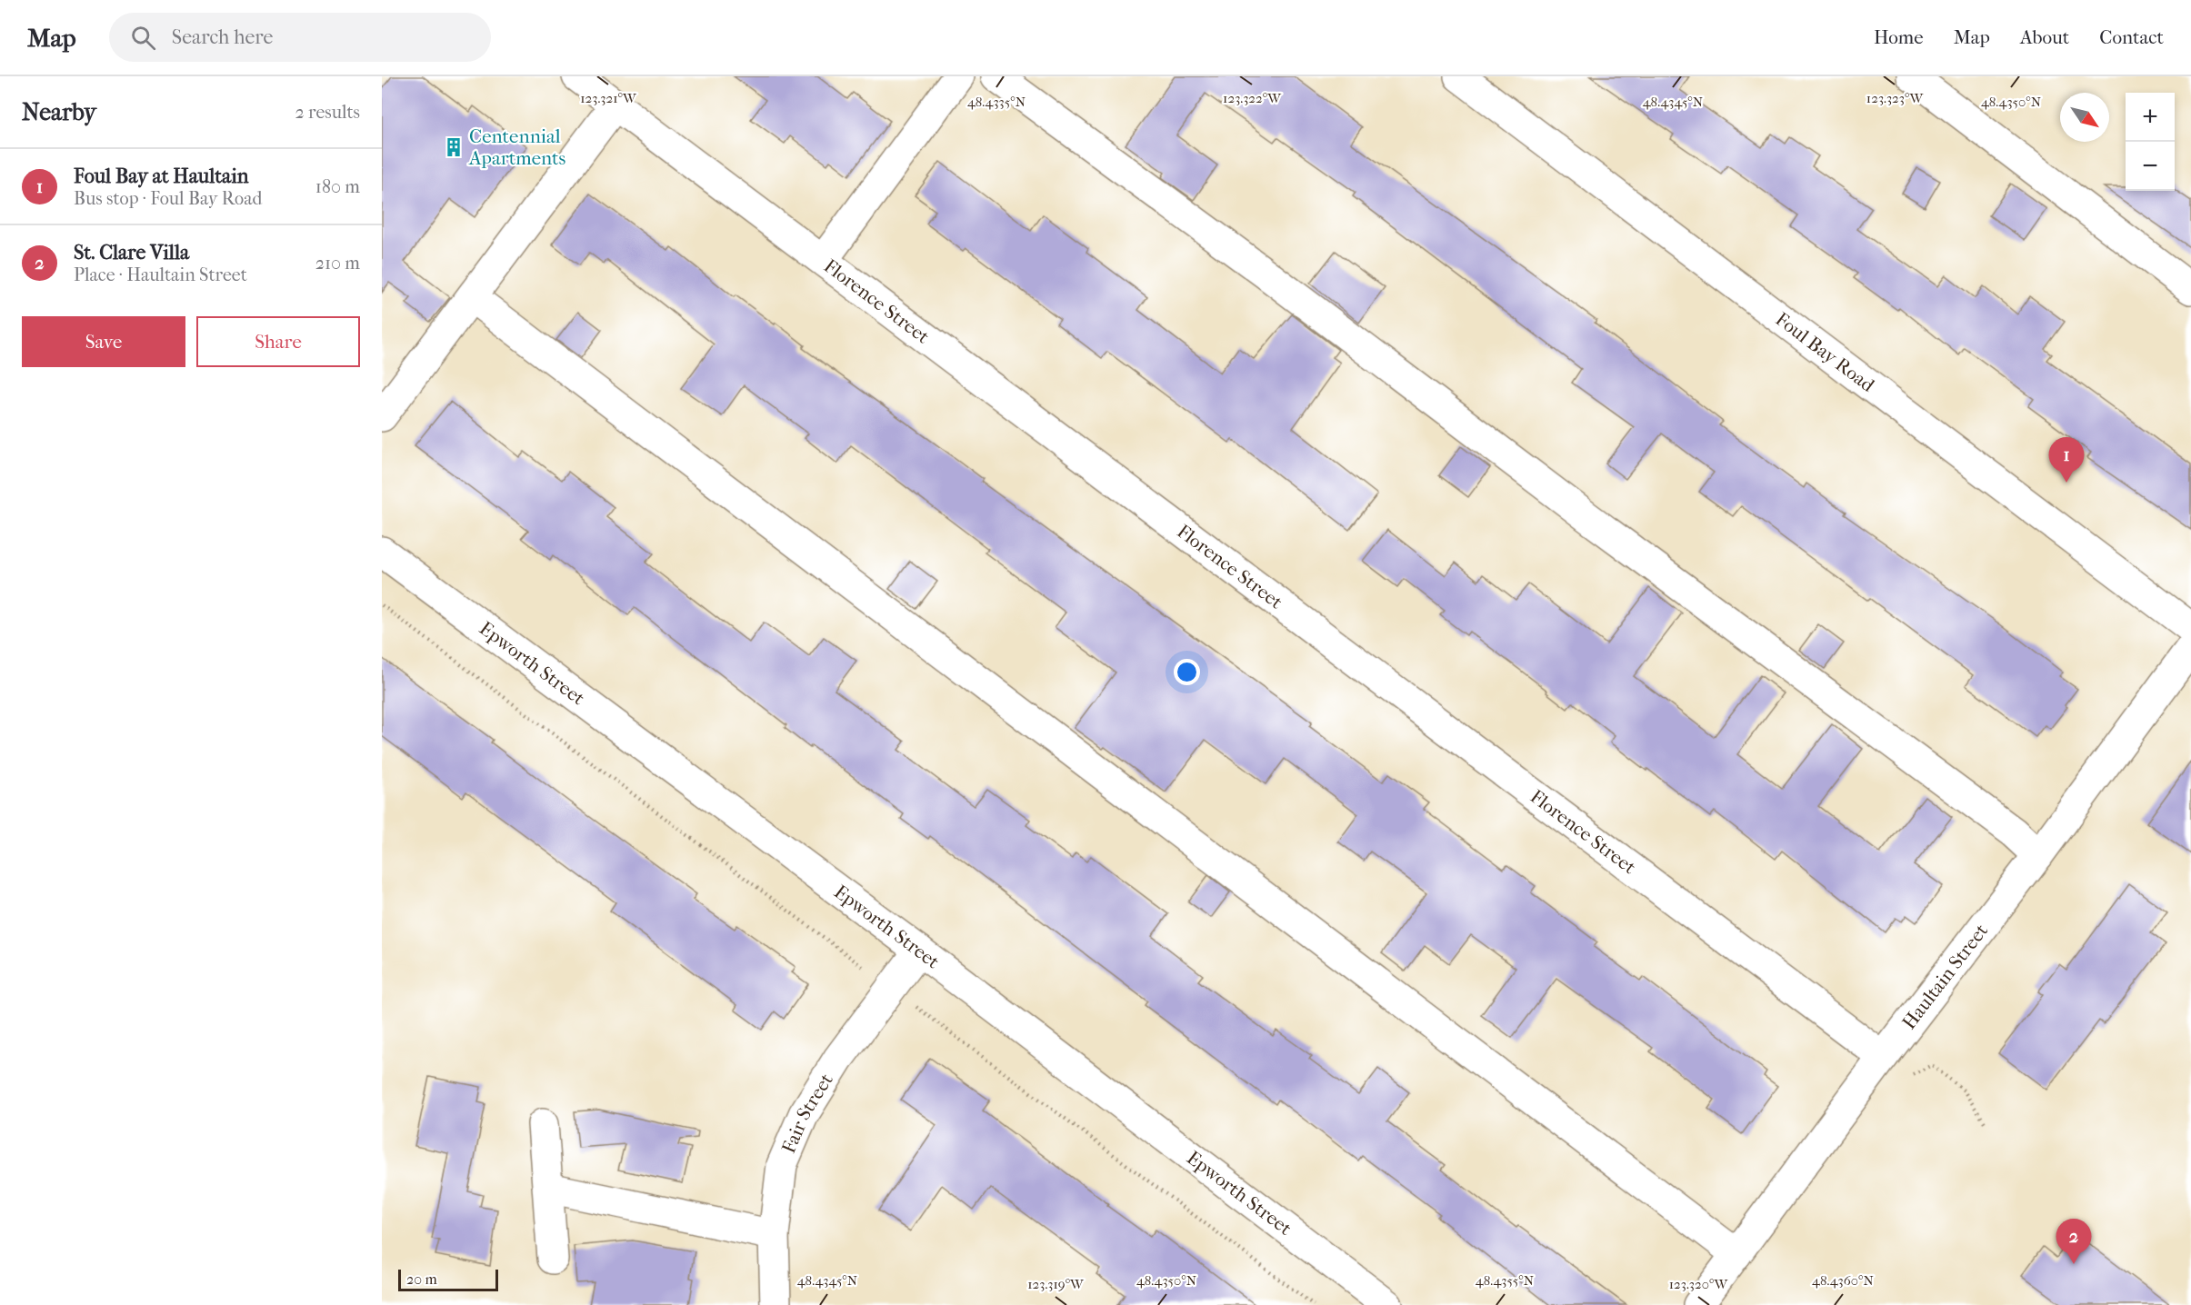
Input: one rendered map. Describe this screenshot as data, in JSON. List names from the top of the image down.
{
  "streets": {
    "street": [
      "Florence Street",
      "Foul Bay Road",
      "Epworth Street",
      "Haultain Street",
      "Fair Street"
    ]
  },
  "crossings": [
    ["Florence Street", "Haultain Street"],
    ["Epworth Street", "Fair Street"]
  ],
  "places": {
    "building": ["Centennial Apartments"]
  },
  "scale_bar": "20 m",
  "north": "bottom right",
  "page": {
    "header": "Map",
    "search": "Search here",
    "nav": [
      "Home",
      "Map",
      "About",
      "Contact"
    ],
    "heading": ["Nearby", "2 results"],
    "map_buttons": ["+", "−"],
    "list": [
      {
        "mark": "1",
        "name": "Foul Bay at Haultain",
        "note": "Bus stop · Foul Bay Road",
        "value": "180 m"
      },
      {
        "mark": "2",
        "name": "St. Clare Villa",
        "note": "Place · Haultain Street",
        "value": "210 m"
      }
    ],
    "buttons": ["Save", "Share"],
    "pins": ["1", "2"],
    "scale": "20 m"
  },
  "coordinates": [
    "123.321°W",
    "123.322°W",
    "123.323°W",
    "48.4335°N",
    "48.4345°N",
    "48.4350°N",
    "48.4355°N",
    "48.4360°N",
    "123.319°W",
    "123.320°W"
  ]
}
